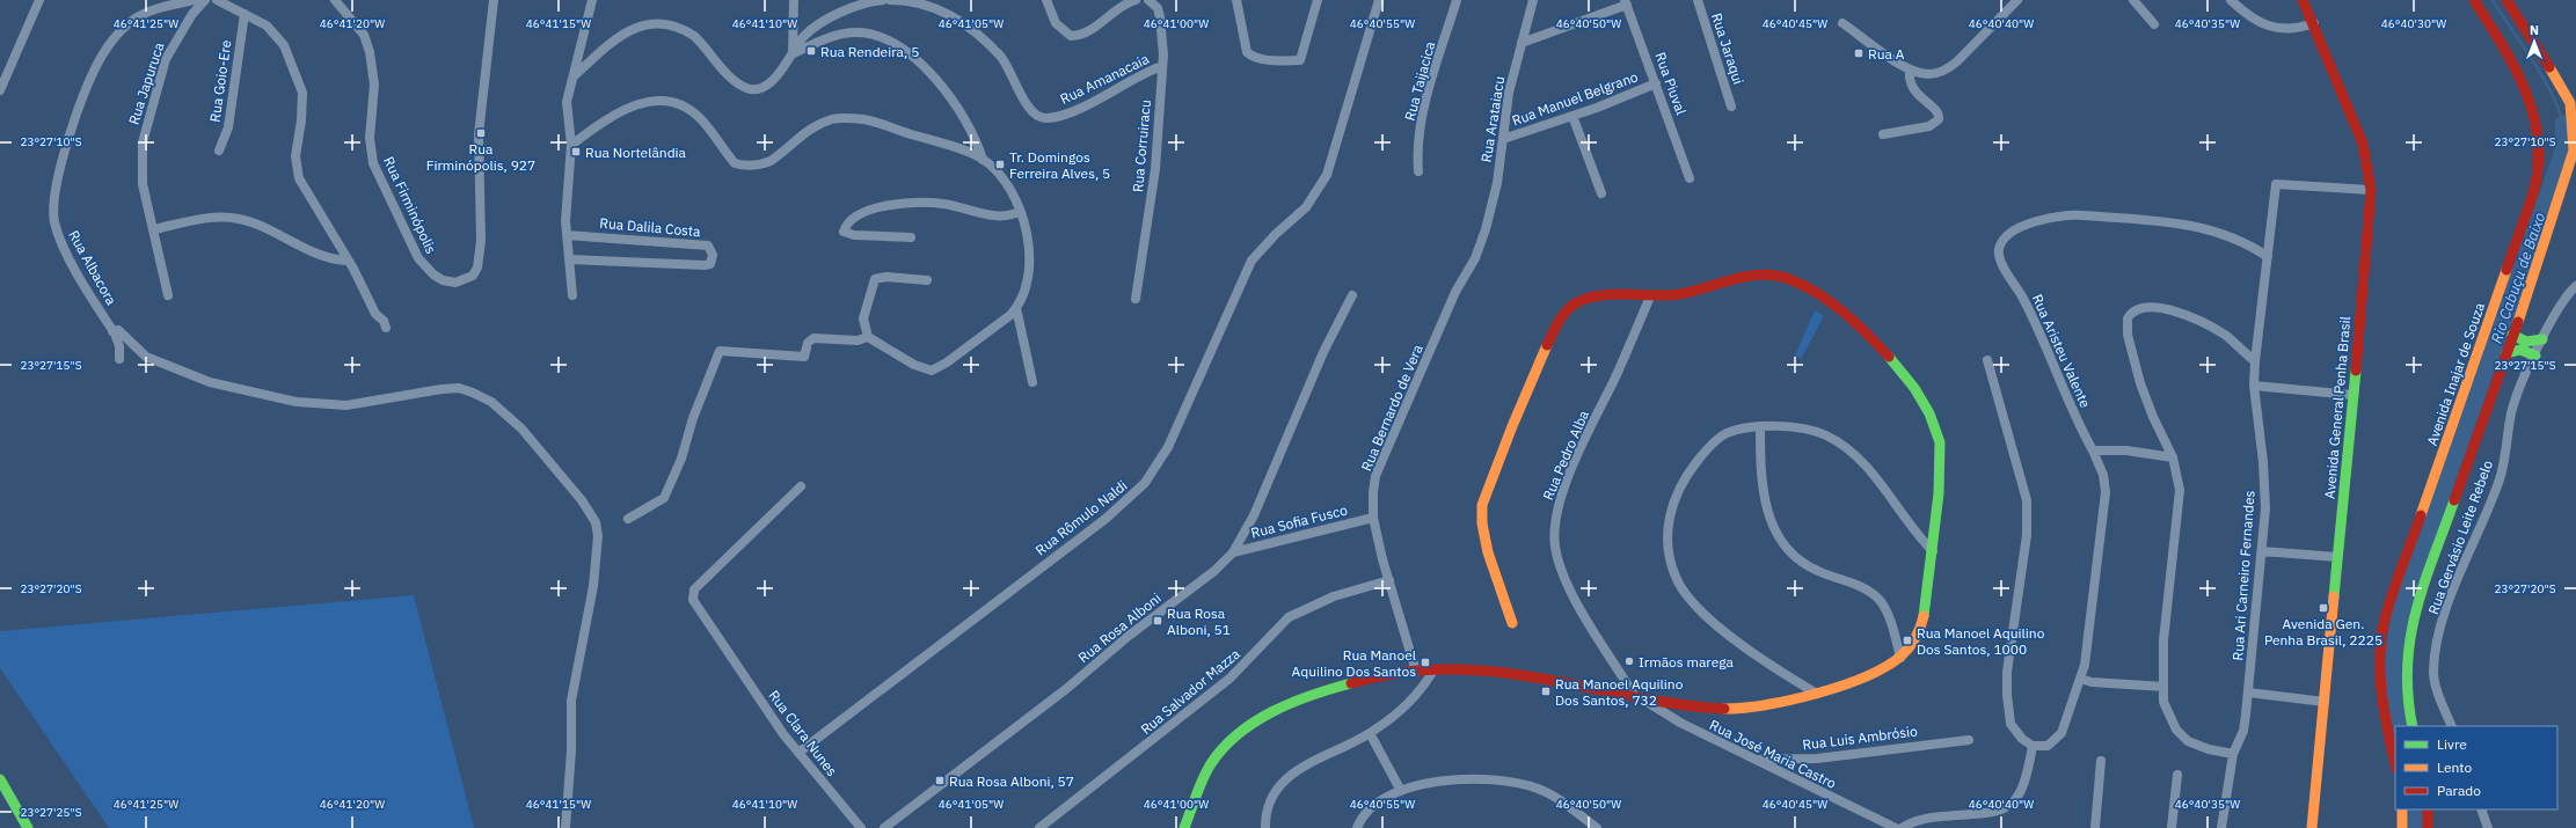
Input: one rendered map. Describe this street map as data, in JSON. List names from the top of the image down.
{
  "streets": {
    "street": [
      "Rua Jaraqui",
      "Rua Amanacaia",
      "Rua Goio-Ere",
      "Rua Taijacica",
      "Rua Japuruca",
      "Rua Piuval",
      "Rua Manuel Belgrano",
      "Rua Arataiacu",
      "Rua Corruiracu",
      "Rua Firminópolis",
      "Rua Dalila Costa",
      "Rua Albacora",
      "Rua Aristeu Valente",
      "Avenida Inajar de Souza",
      "Rua Bernardo de Vera",
      "Avenida General Penha Brasil",
      "Rua Pedro Alba",
      "Rua Rômulo Naldi",
      "Rua Sofia Fusco",
      "Rua Gervásio Leite Rebelo",
      "Rua Ari Carneiro Fernandes",
      "Rua Rosa Alboni",
      "Rua Salvador Mazza",
      "Rua Clara Nunes",
      "Rua Luis Ambrósio",
      "Rua José Maria Castro"
    ]
  },
  "crossings": [
    ["Rua Amanacaia", "Rua Corruiracu"],
    ["Rua Piuval", "Rua Manuel Belgrano"],
    ["Rua Manuel Belgrano", "Rua Arataiacu"],
    ["Rua Arataiacu", "Rua Bernardo de Vera"],
    ["Rua Aristeu Valente", "Rua Ari Carneiro Fernandes"],
    ["Rua Bernardo de Vera", "Rua Sofia Fusco"],
    ["Rua Bernardo de Vera", "Rua Salvador Mazza"],
    ["Avenida General Penha Brasil", "Rua Ari Carneiro Fernandes"],
    ["Rua Pedro Alba", "Rua José Maria Castro"],
    ["Rua Rômulo Naldi", "Rua Clara Nunes"],
    ["Rua Sofia Fusco", "Rua Rosa Alboni"],
    ["Rua Luis Ambrósio", "Rua José Maria Castro"]
  ],
  "water": ["Rio Cabuçu de Baixo"],
  "places": {
    "transit": [
      "Rua Rendeira, 5",
      "Rua A",
      "Rua Firminópolis, 927",
      "Rua Nortelândia",
      "Tr. Domingos Ferreira Alves, 5",
      "Avenida Gen. Penha Brasil, 2225",
      "Rua Rosa Alboni, 51",
      "Rua Manoel Aquilino Dos Santos, 1000",
      "Rua Manoel Aquilino Dos Santos",
      "Rua Manoel Aquilino Dos Santos, 732",
      "Rua Rosa Alboni, 57"
    ],
    "other": ["Irmãos marega"]
  },
  "legend": ["Livre", "Lento", "Parado"],
  "north": "top",
  "coordinates": [
    "46°41'25\"W",
    "46°41'20\"W",
    "46°41'15\"W",
    "46°41'10\"W",
    "46°41'05\"W",
    "46°41'00\"W",
    "46°40'55\"W",
    "46°40'50\"W",
    "46°40'45\"W",
    "46°40'40\"W",
    "46°40'35\"W",
    "46°40'30\"W",
    "23°27'10\"S",
    "23°27'15\"S",
    "23°27'20\"S",
    "23°27'25\"S"
  ]
}
